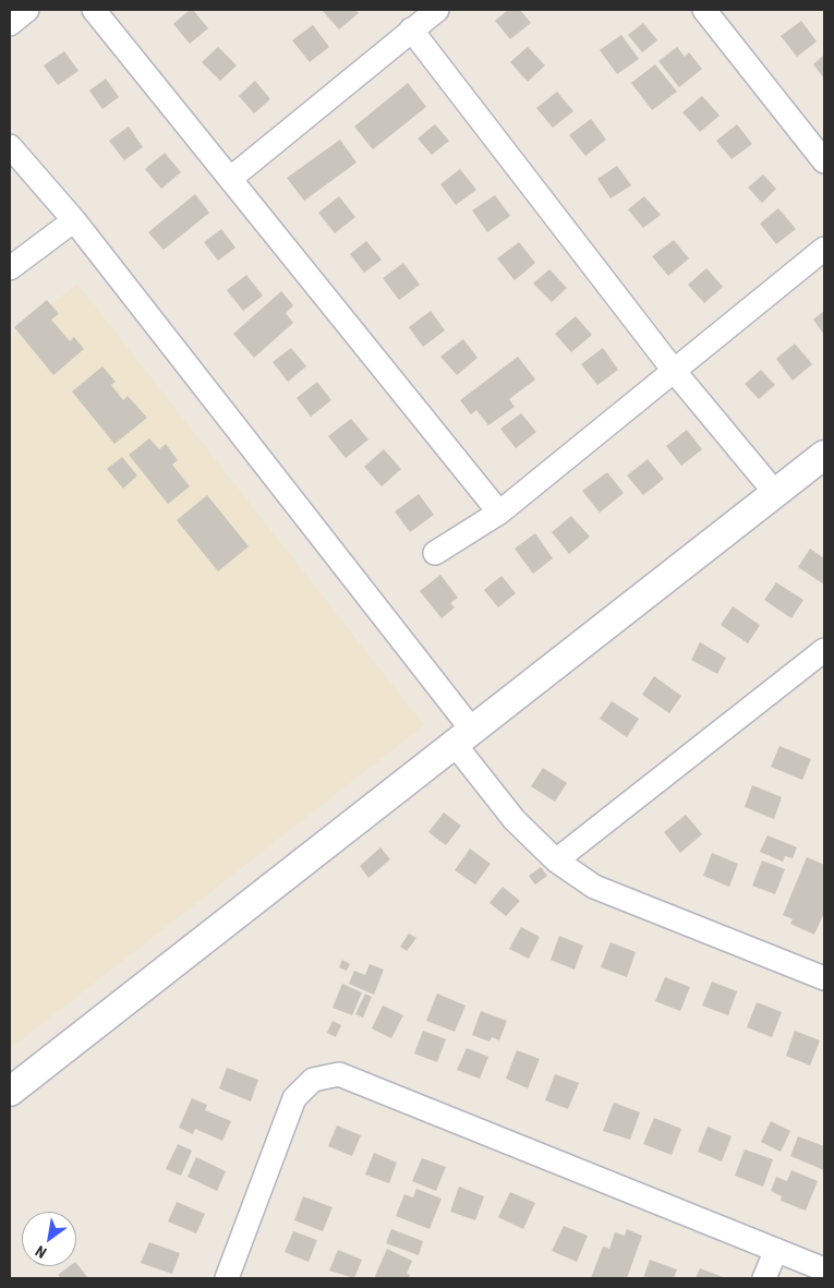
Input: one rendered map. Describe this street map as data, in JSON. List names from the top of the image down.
{
  "north": "bottom left"
}
